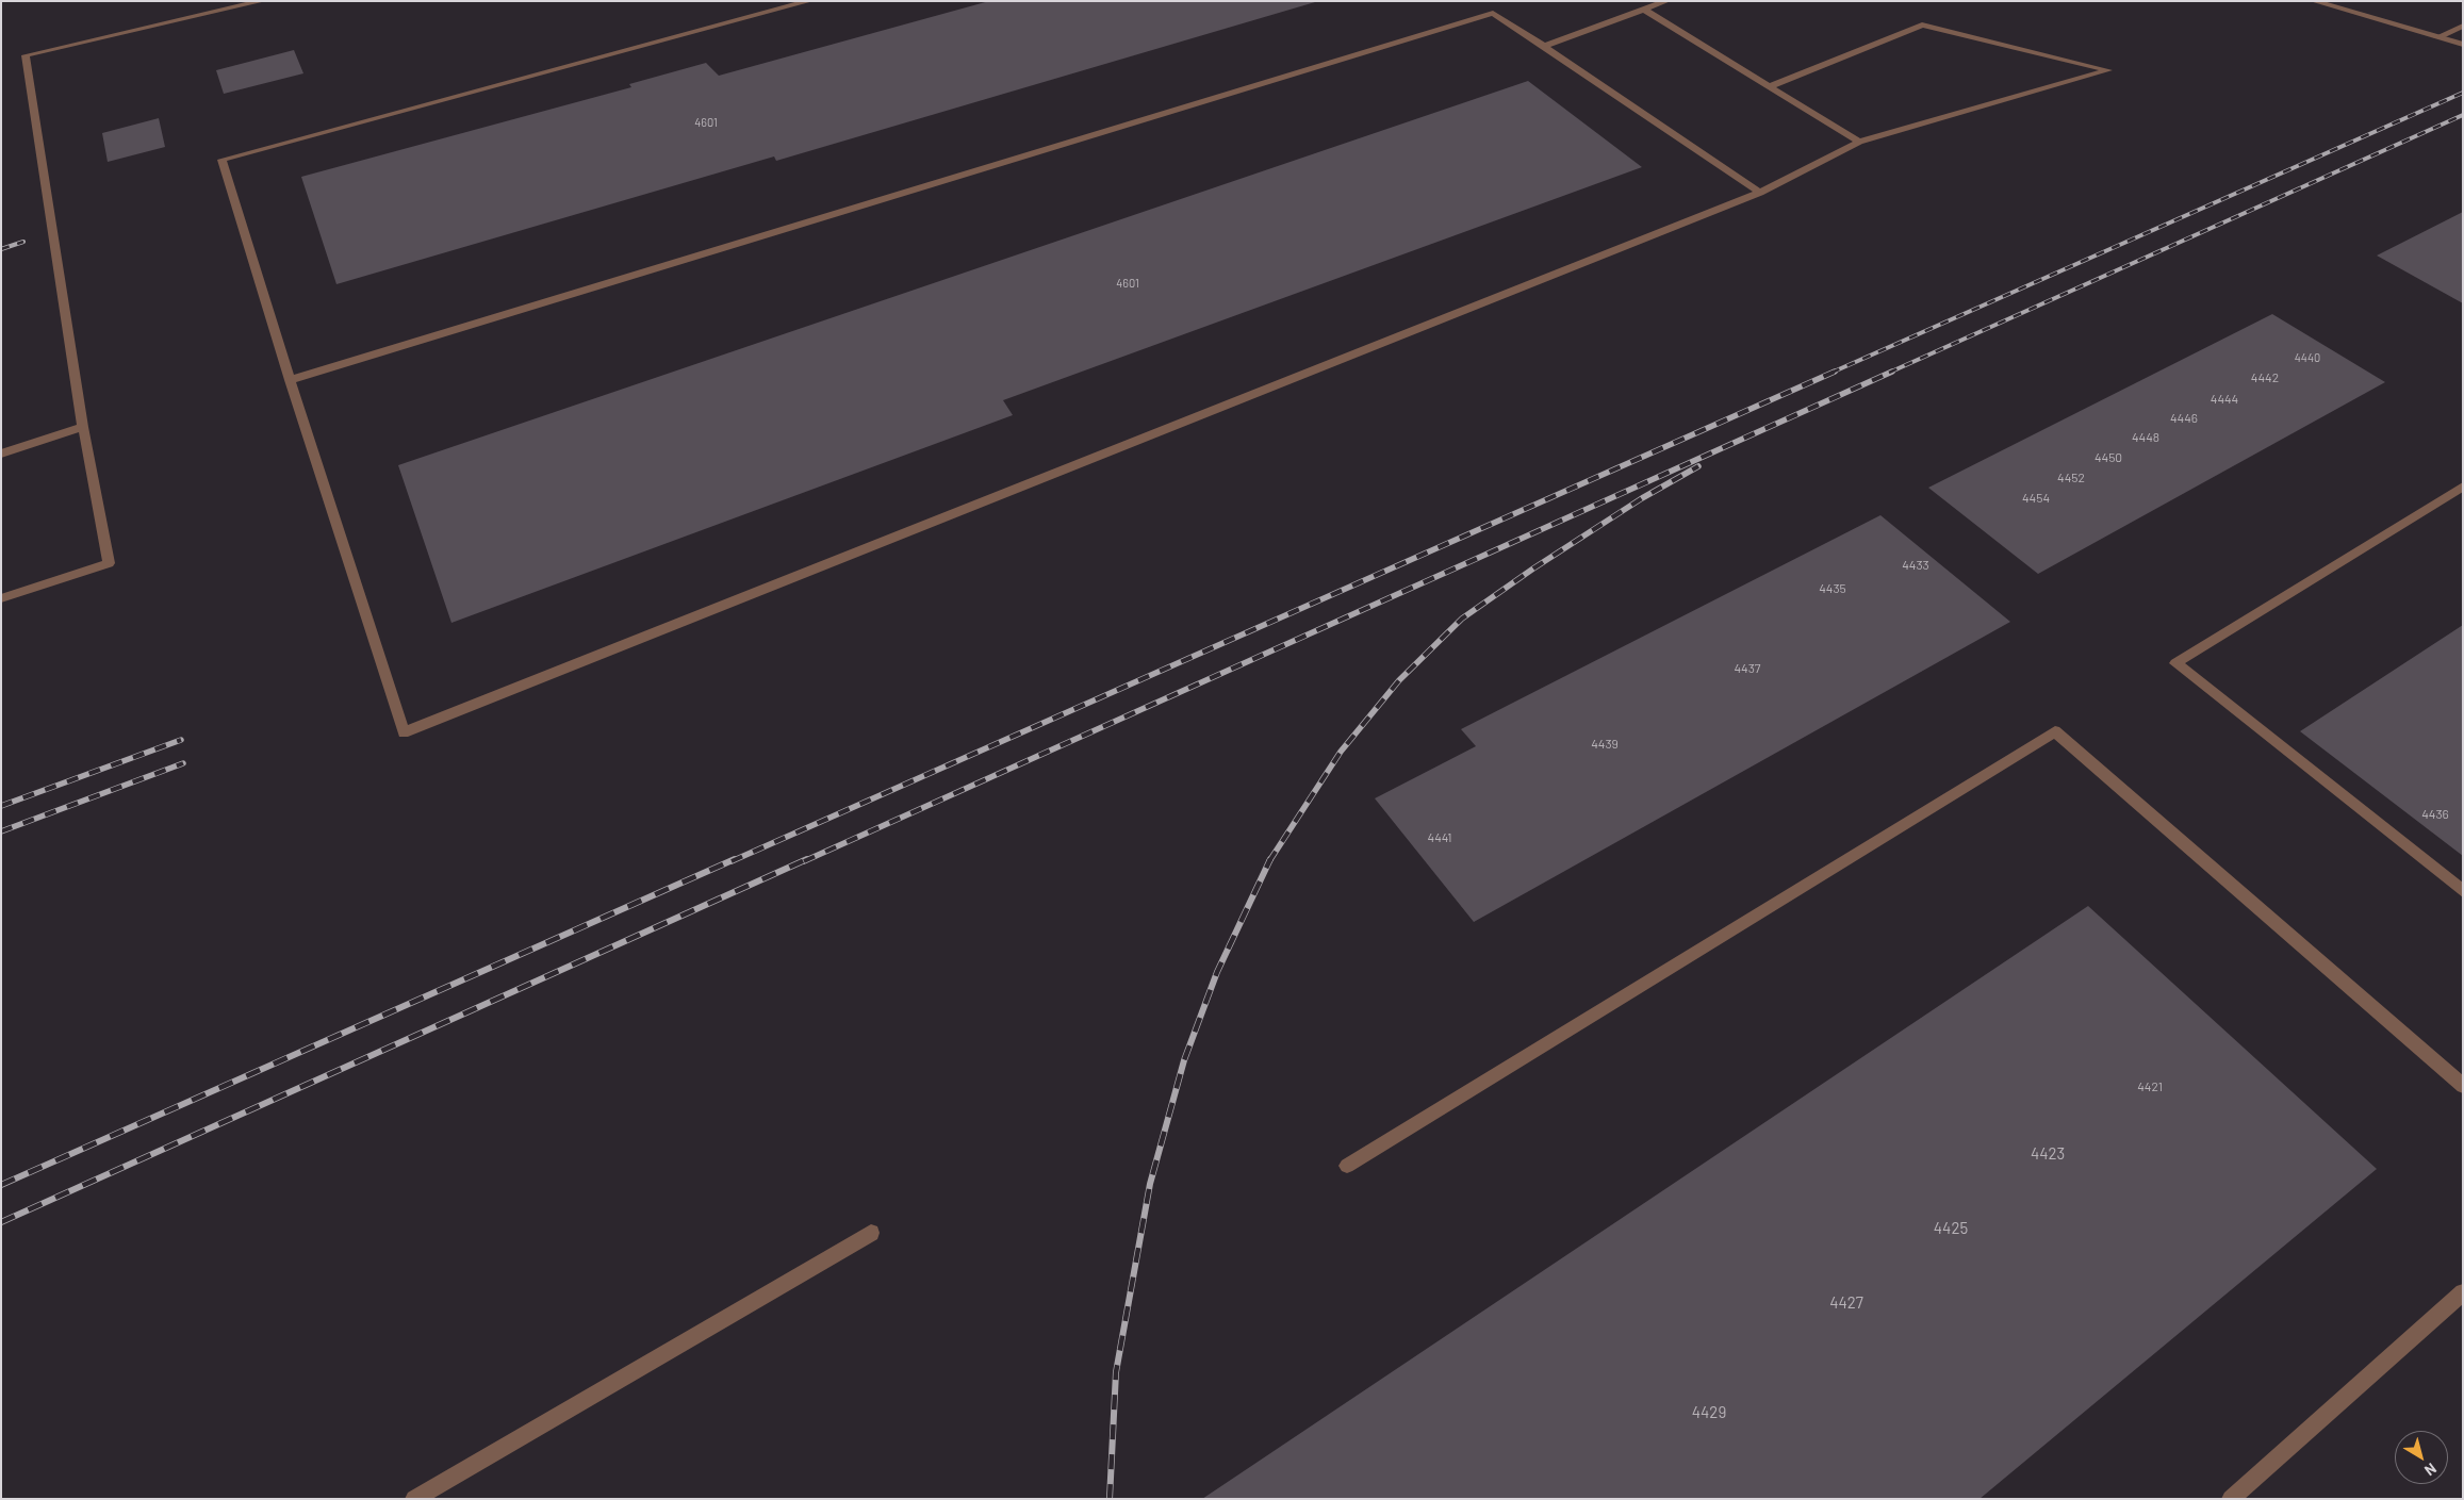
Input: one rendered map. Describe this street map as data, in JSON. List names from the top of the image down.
{
  "house_numbers": [
    "4601",
    "4601",
    "4440",
    "4442",
    "4444",
    "4446",
    "4448",
    "4450",
    "4452",
    "4454",
    "4433",
    "4435",
    "4437",
    "4439",
    "4436",
    "4441",
    "4421",
    "4423",
    "4425",
    "4427",
    "4429"
  ],
  "north": "bottom right"
}
